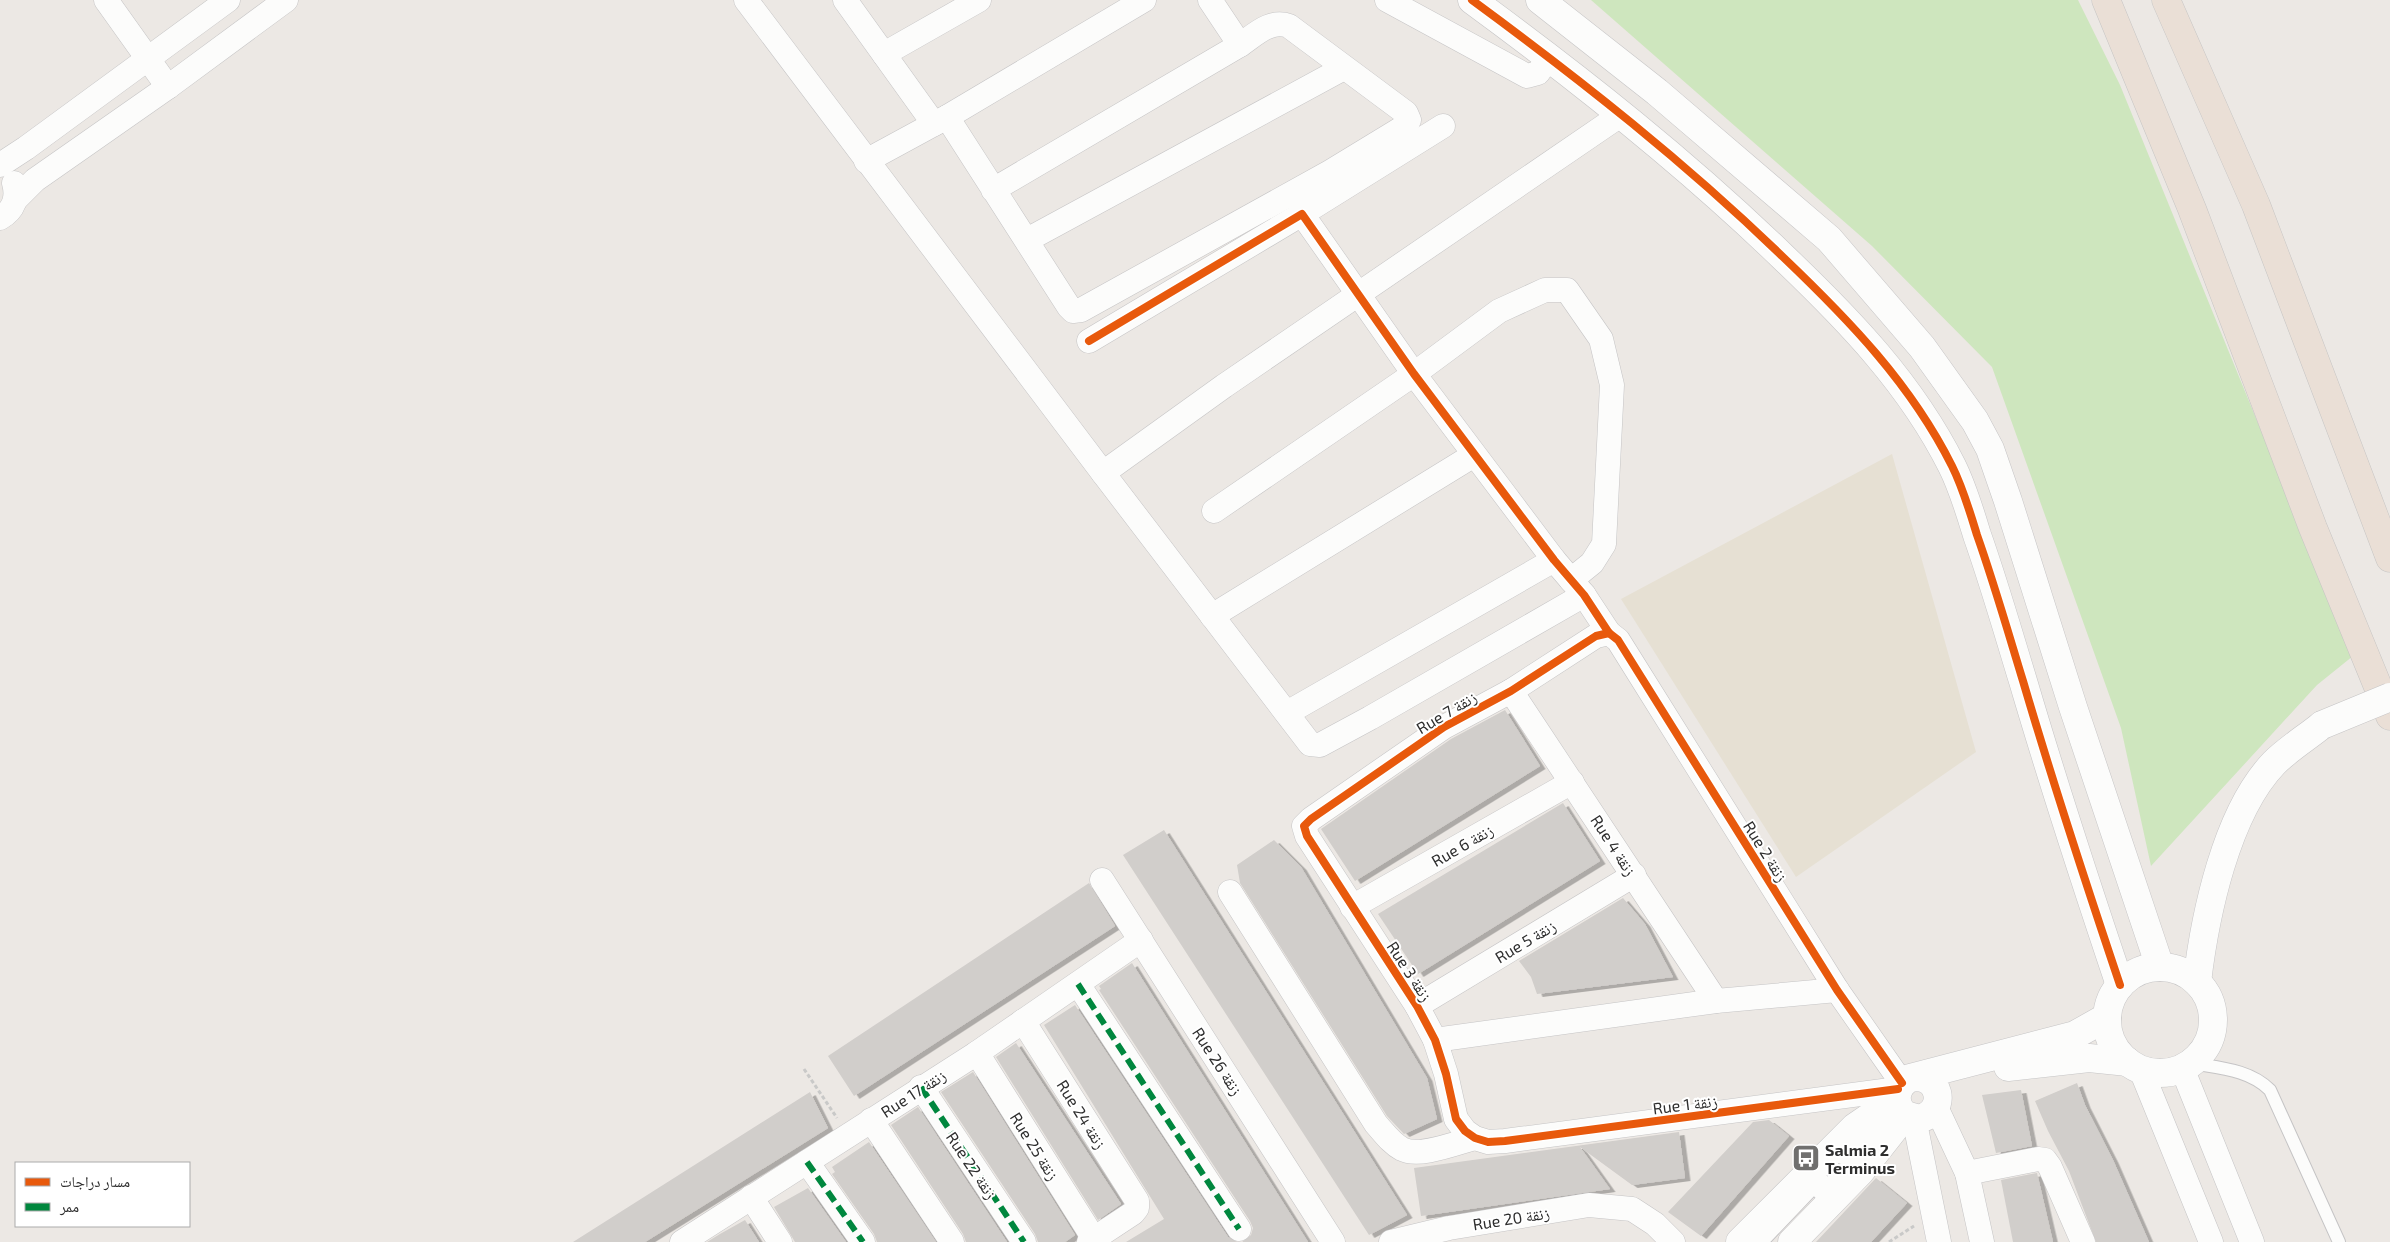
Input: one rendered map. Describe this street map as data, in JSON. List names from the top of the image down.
{
  "streets": {
    "street": [
      "Rue 7 زنقة",
      "Rue 6 زنقة",
      "Rue 4 زنقة",
      "Rue 2 زنقة",
      "Rue 5 زنقة",
      "Rue 3 زنقة",
      "Rue 26 زنقة",
      "Rue 17 زنقة",
      "Rue 1 زنقة",
      "Rue 24 زنقة",
      "Rue 25 زنقة",
      "Rue 22 زنقة",
      "Rue 20 زنقة"
    ]
  },
  "crossings": [
    ["Rue 7 زنقة", "Rue 4 زنقة"],
    ["Rue 7 زنقة", "Rue 2 زنقة"],
    ["Rue 7 زنقة", "Rue 3 زنقة"],
    ["Rue 6 زنقة", "Rue 4 زنقة"],
    ["Rue 6 زنقة", "Rue 3 زنقة"],
    ["Rue 4 زنقة", "Rue 5 زنقة"],
    ["Rue 2 زنقة", "Rue 1 زنقة"],
    ["Rue 5 زنقة", "Rue 3 زنقة"],
    ["Rue 3 زنقة", "Rue 1 زنقة"],
    ["Rue 26 زنقة", "Rue 17 زنقة"],
    ["Rue 17 زنقة", "Rue 24 زنقة"],
    ["Rue 17 زنقة", "Rue 25 زنقة"],
    ["Rue 17 زنقة", "Rue 22 زنقة"],
    ["Rue 24 زنقة", "Rue 25 زنقة"]
  ],
  "places": {
    "bus stop": ["Salmia 2 Terminus"]
  },
  "legend": ["مسار دراجات", "ممر"]
}
